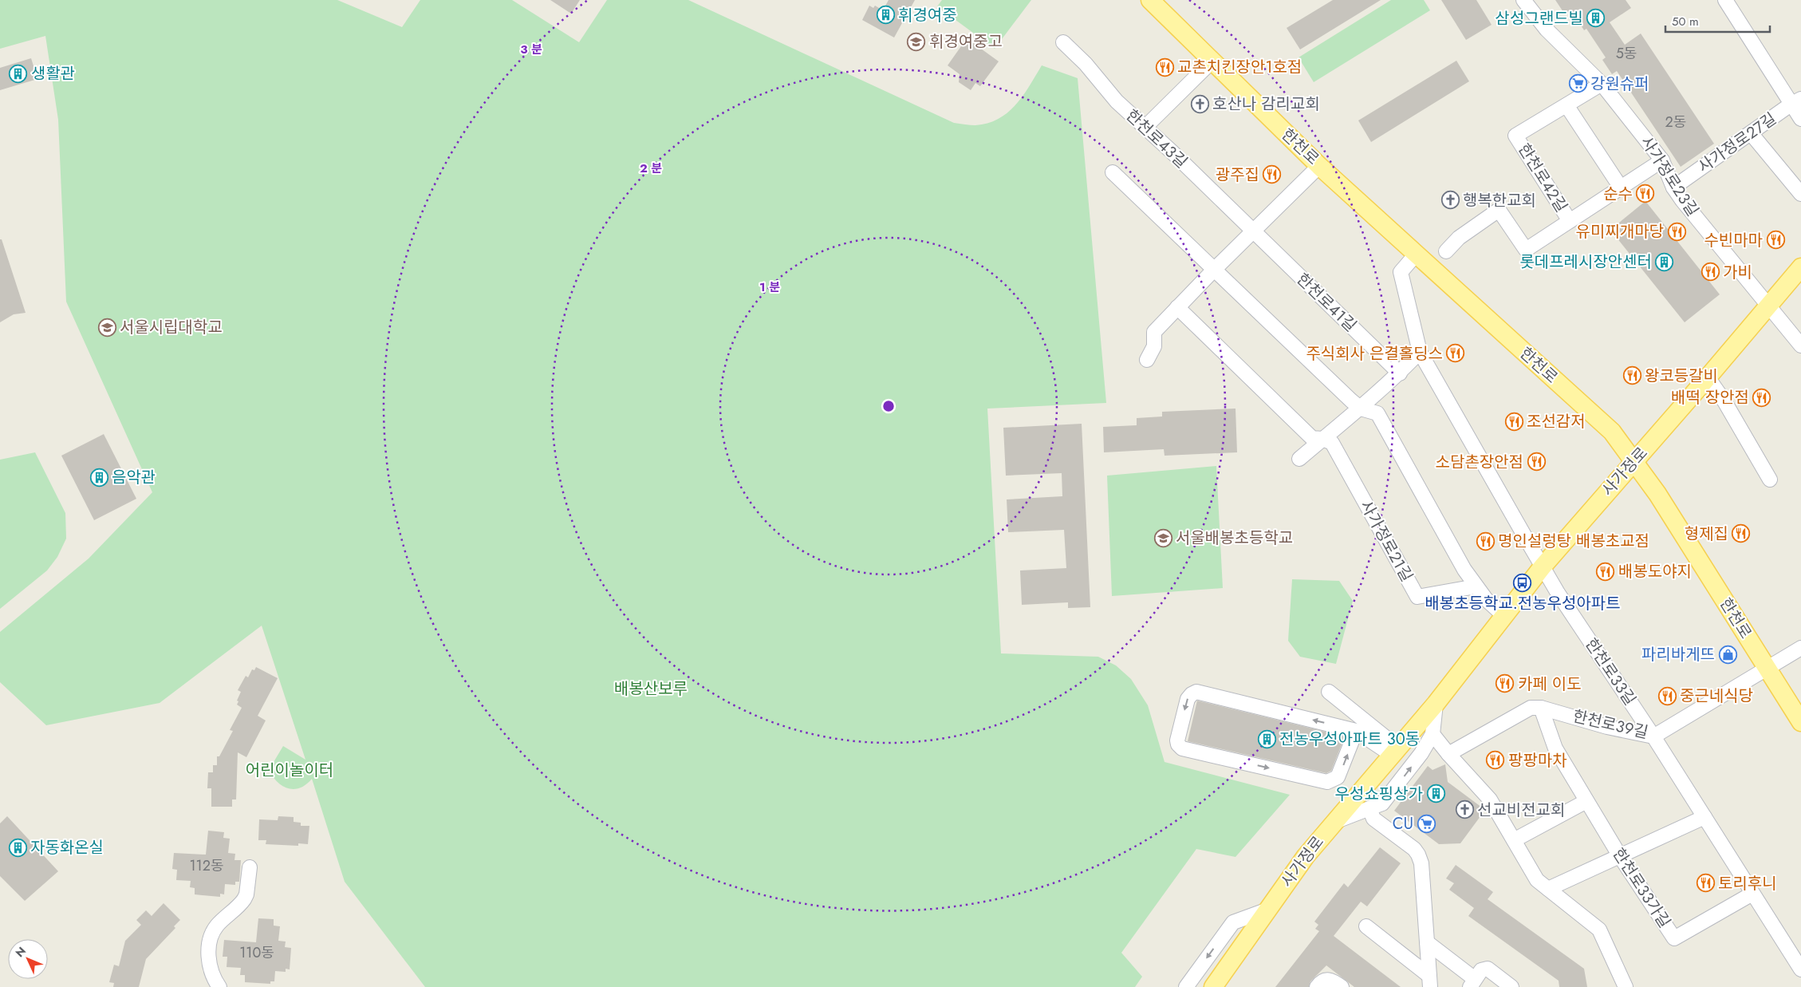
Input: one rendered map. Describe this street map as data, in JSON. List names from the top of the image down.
{
  "streets": {
    "main road": ["한천로", "사가정로"],
    "street": [
      "한천로43길",
      "사가정로27길",
      "사가정로23길",
      "한천로42길",
      "한천로41길",
      "사가정로21길",
      "한천로33길",
      "한천로39길",
      "한천로33가길"
    ]
  },
  "crossings": [
    ["한천로43길", "한천로41길"],
    ["사가정로27길", "사가정로23길"],
    ["한천로", "사가정로"],
    ["한천로", "한천로39길"],
    ["사가정로23길", "한천로42길"],
    ["사가정로23길", "사가정로"],
    ["사가정로", "한천로33길"],
    ["한천로33길", "한천로39길"],
    ["한천로33길", "한천로33가길"],
    ["한천로39길", "한천로33가길"]
  ],
  "parks": ["배봉산보루", "어린이놀이터"],
  "places": {
    "building": [
      "휘경여중",
      "삼성그랜드빌",
      "생활관",
      "롯데프레시장안센터",
      "음악관",
      "전농우성아파트 30동",
      "우성쇼핑상가",
      "자동화온실"
    ],
    "school or university": ["휘경여중고", "서울시립대학교", "서울배봉초등학교"],
    "restaurant": [
      "교촌치킨장안1호점",
      "광주집",
      "순수",
      "유미찌개마당",
      "수빈마마",
      "가비",
      "주식회사 은결홀딩스",
      "왕코등갈비",
      "배떡 장안점",
      "조선감저",
      "소담촌장안점",
      "형제집",
      "명인설렁탕 배봉초교점",
      "배봉도야지",
      "카페 이도",
      "중근네식당",
      "팡팡마차",
      "토리후니"
    ],
    "supermarket": ["강원슈퍼", "CU"],
    "church": ["호산나 감리교회", "행복한교회", "선교비전교회"],
    "bus stop": ["배봉초등학교.전농우성아파트"],
    "shop": ["파리바게뜨"]
  },
  "house_numbers": [
    "5동",
    "2동",
    "112동",
    "110동"
  ],
  "scale_bar": "50 m",
  "north": "top left",
  "rings": ["3 분", "2 분", "1 분"]
}
